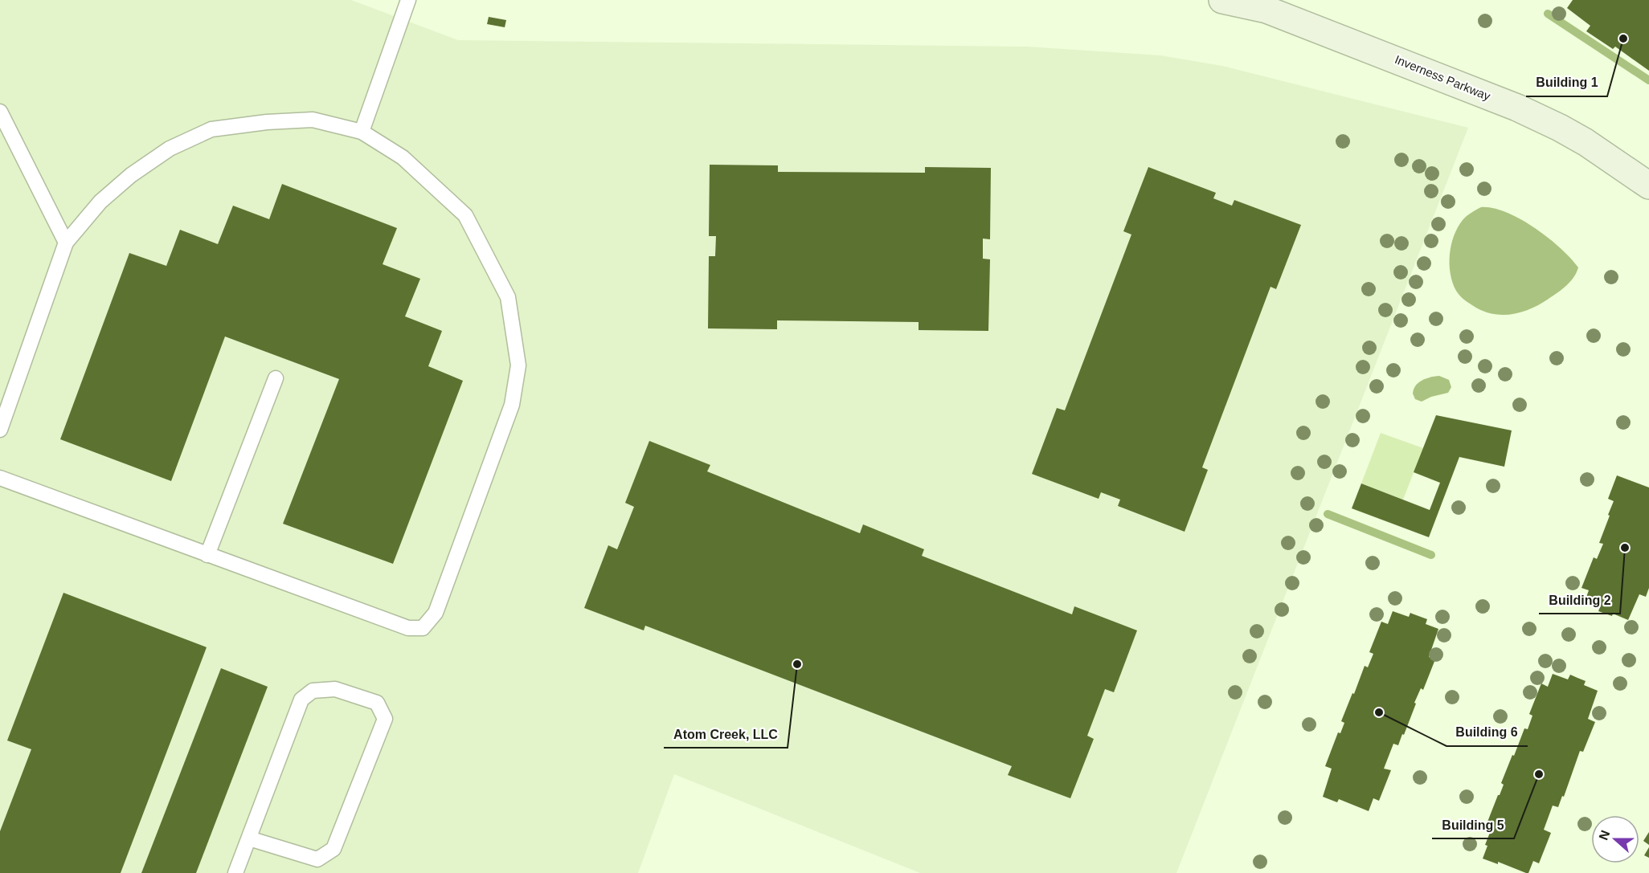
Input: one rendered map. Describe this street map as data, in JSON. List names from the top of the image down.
{
  "streets": {
    "main road": ["Inverness Parkway"]
  },
  "places": [
    "Building 1",
    "Building 2",
    "Atom Creek, LLC",
    "Building 6",
    "Building 5"
  ],
  "north": "left"
}
